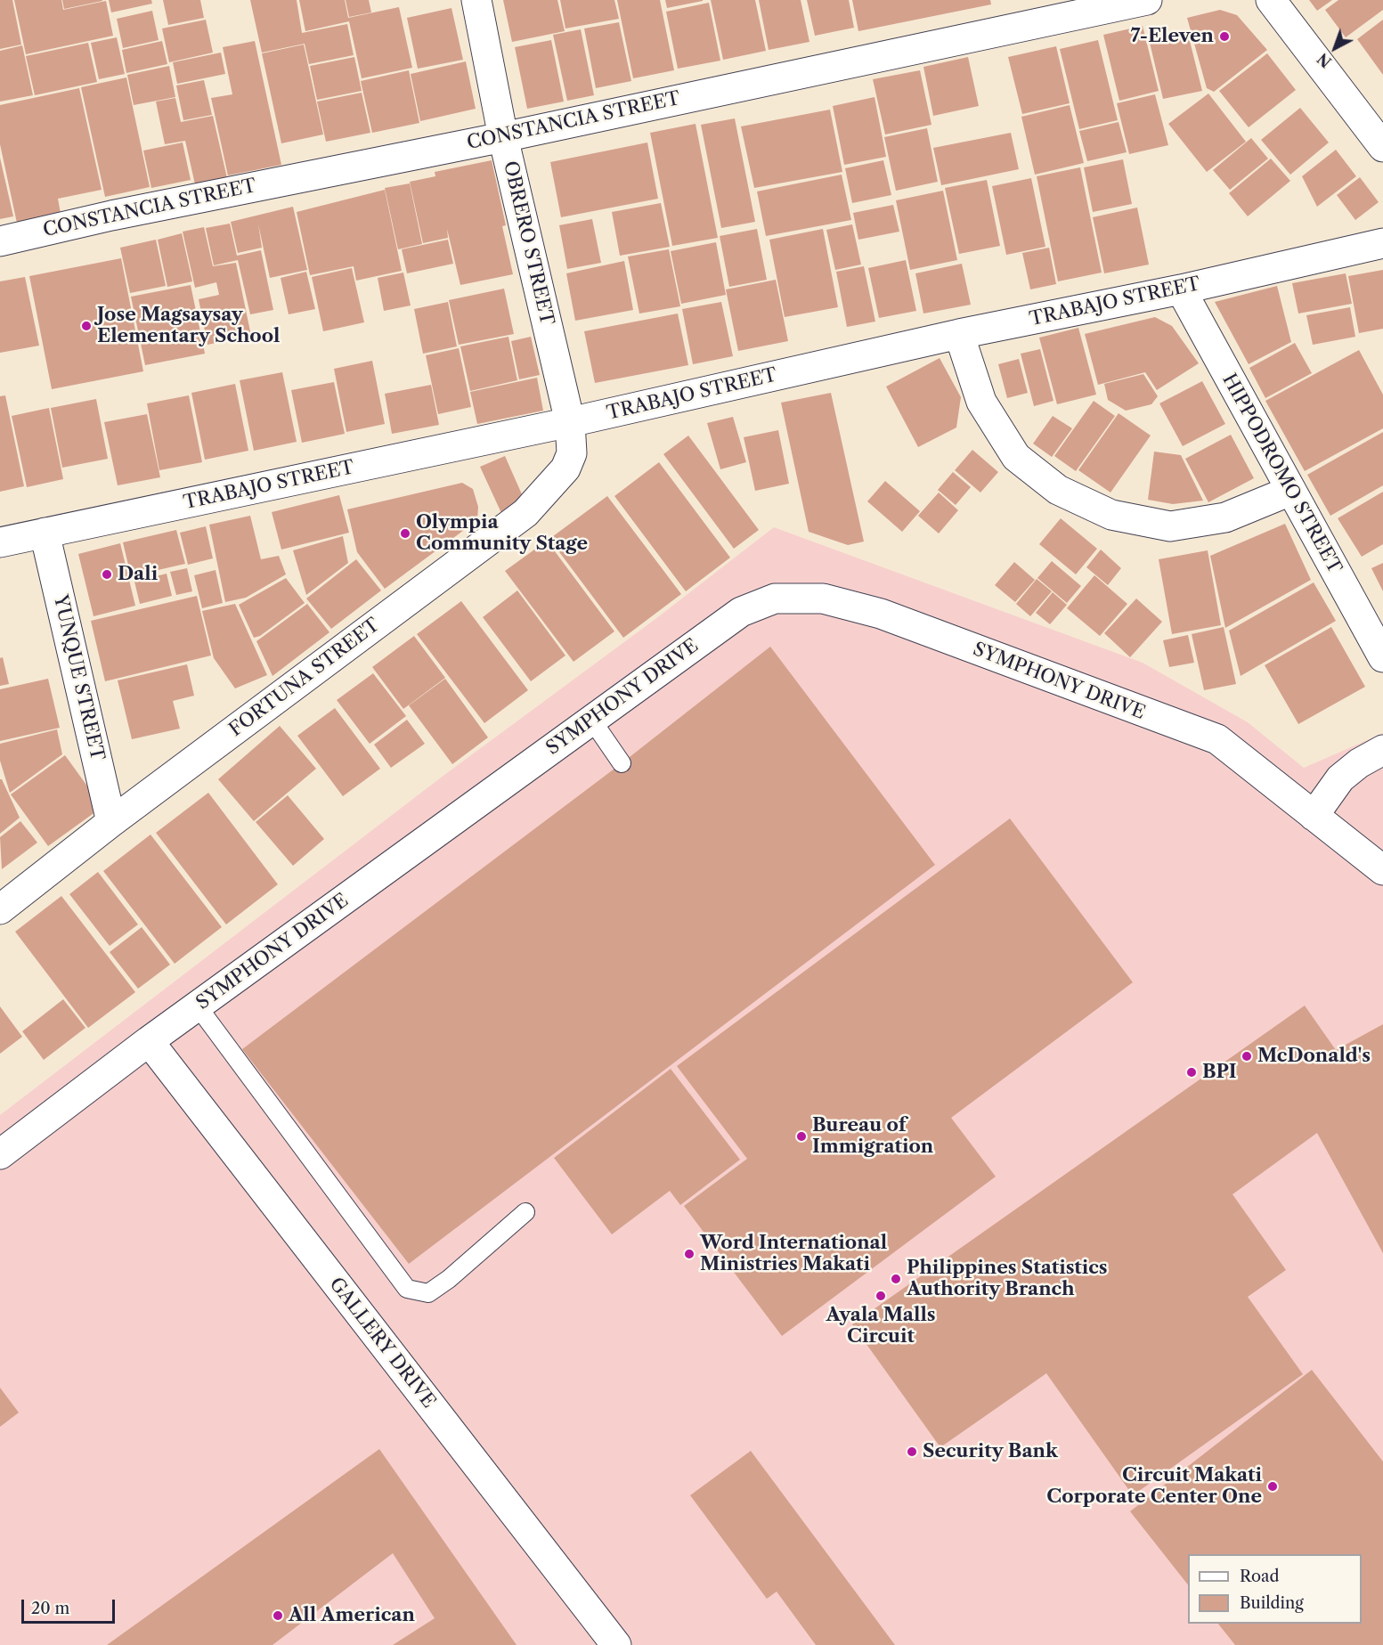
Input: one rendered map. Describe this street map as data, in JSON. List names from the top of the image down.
{
  "streets": {
    "street": [
      "CONSTANCIA STREET",
      "OBRERO STREET",
      "TRABAJO STREET",
      "HIPPODROMO STREET",
      "YUNQUE STREET",
      "FORTUNA STREET",
      "SYMPHONY DRIVE",
      "GALLERY DRIVE"
    ]
  },
  "crossings": [
    ["CONSTANCIA STREET", "OBRERO STREET"],
    ["OBRERO STREET", "TRABAJO STREET"],
    ["OBRERO STREET", "FORTUNA STREET"],
    ["TRABAJO STREET", "HIPPODROMO STREET"],
    ["TRABAJO STREET", "YUNQUE STREET"],
    ["TRABAJO STREET", "FORTUNA STREET"],
    ["YUNQUE STREET", "FORTUNA STREET"],
    ["SYMPHONY DRIVE", "GALLERY DRIVE"]
  ],
  "places": [
    "7-Eleven",
    "Jose Magsaysay Elementary School",
    "Olympia Community Stage",
    "Dali",
    "McDonald's",
    "BPI",
    "Bureau of Immigration",
    "Word International Ministries Makati",
    "Philippines Statistics Authority Branch",
    "Ayala Malls Circuit",
    "Security Bank",
    "Circuit Makati Corporate Center One",
    "All American"
  ],
  "legend": ["Road", "Building"],
  "scale_bar": "20 m",
  "north": "bottom left"
}
